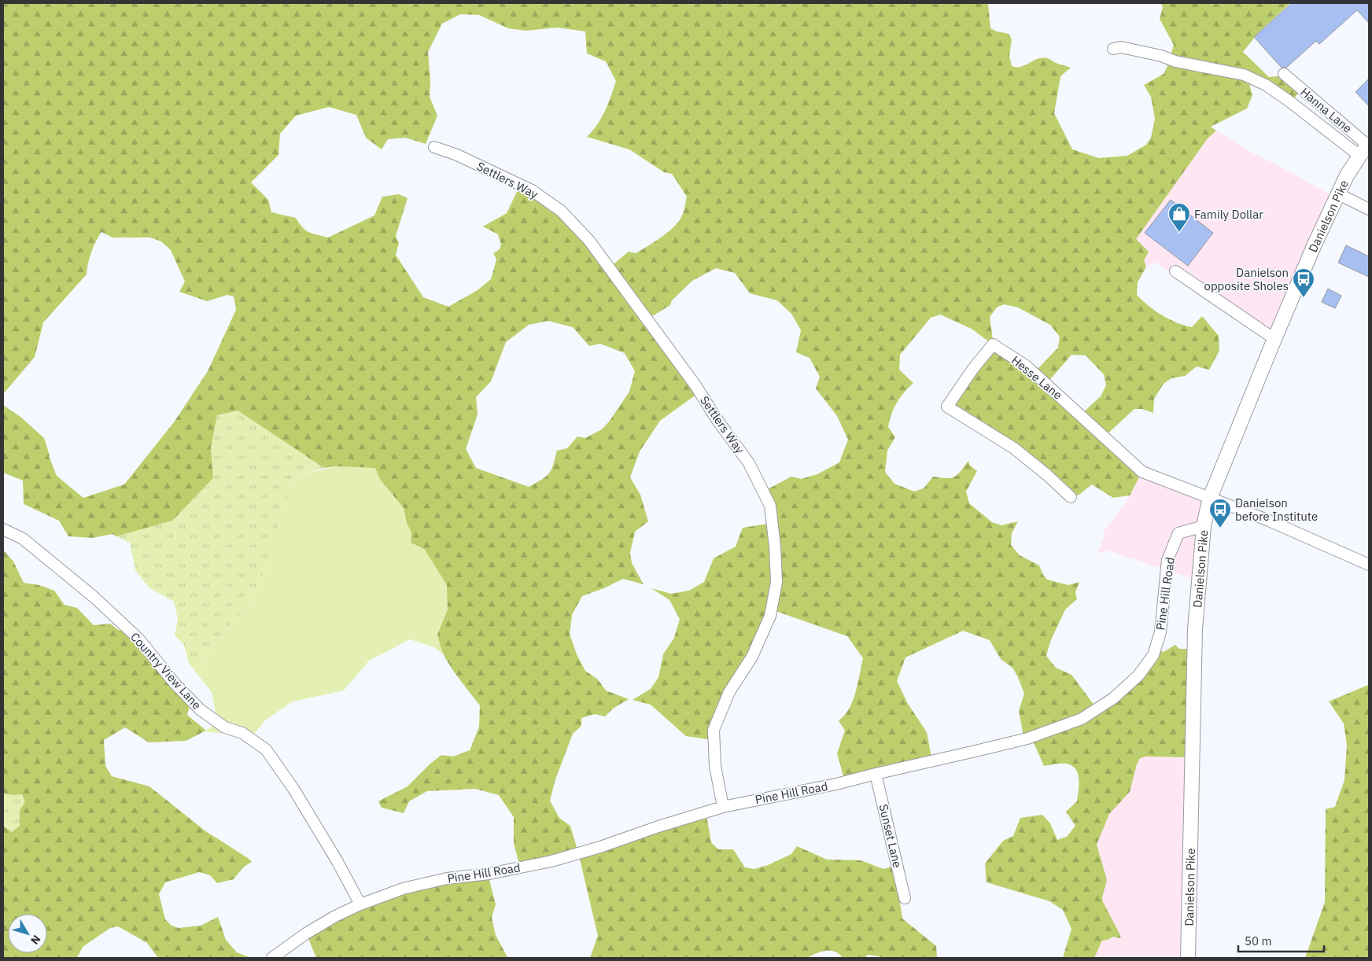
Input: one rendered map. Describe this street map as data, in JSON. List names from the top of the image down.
{
  "streets": {
    "main road": ["Danielson Pike"],
    "street": [
      "Hanna Lane",
      "Settlers Way",
      "Hesse Lane",
      "Pine Hill Road",
      "Country View Lane",
      "Sunset Lane"
    ]
  },
  "crossings": [
    ["Hanna Lane", "Danielson Pike"],
    ["Settlers Way", "Pine Hill Road"],
    ["Danielson Pike", "Hesse Lane"],
    ["Danielson Pike", "Pine Hill Road"],
    ["Pine Hill Road", "Country View Lane"],
    ["Pine Hill Road", "Sunset Lane"]
  ],
  "places": {
    "shop": ["Family Dollar"],
    "bus stop": ["Danielson opposite Sholes", "Danielson before Institute"]
  },
  "scale_bar": "50 m",
  "north": "bottom right"
}
